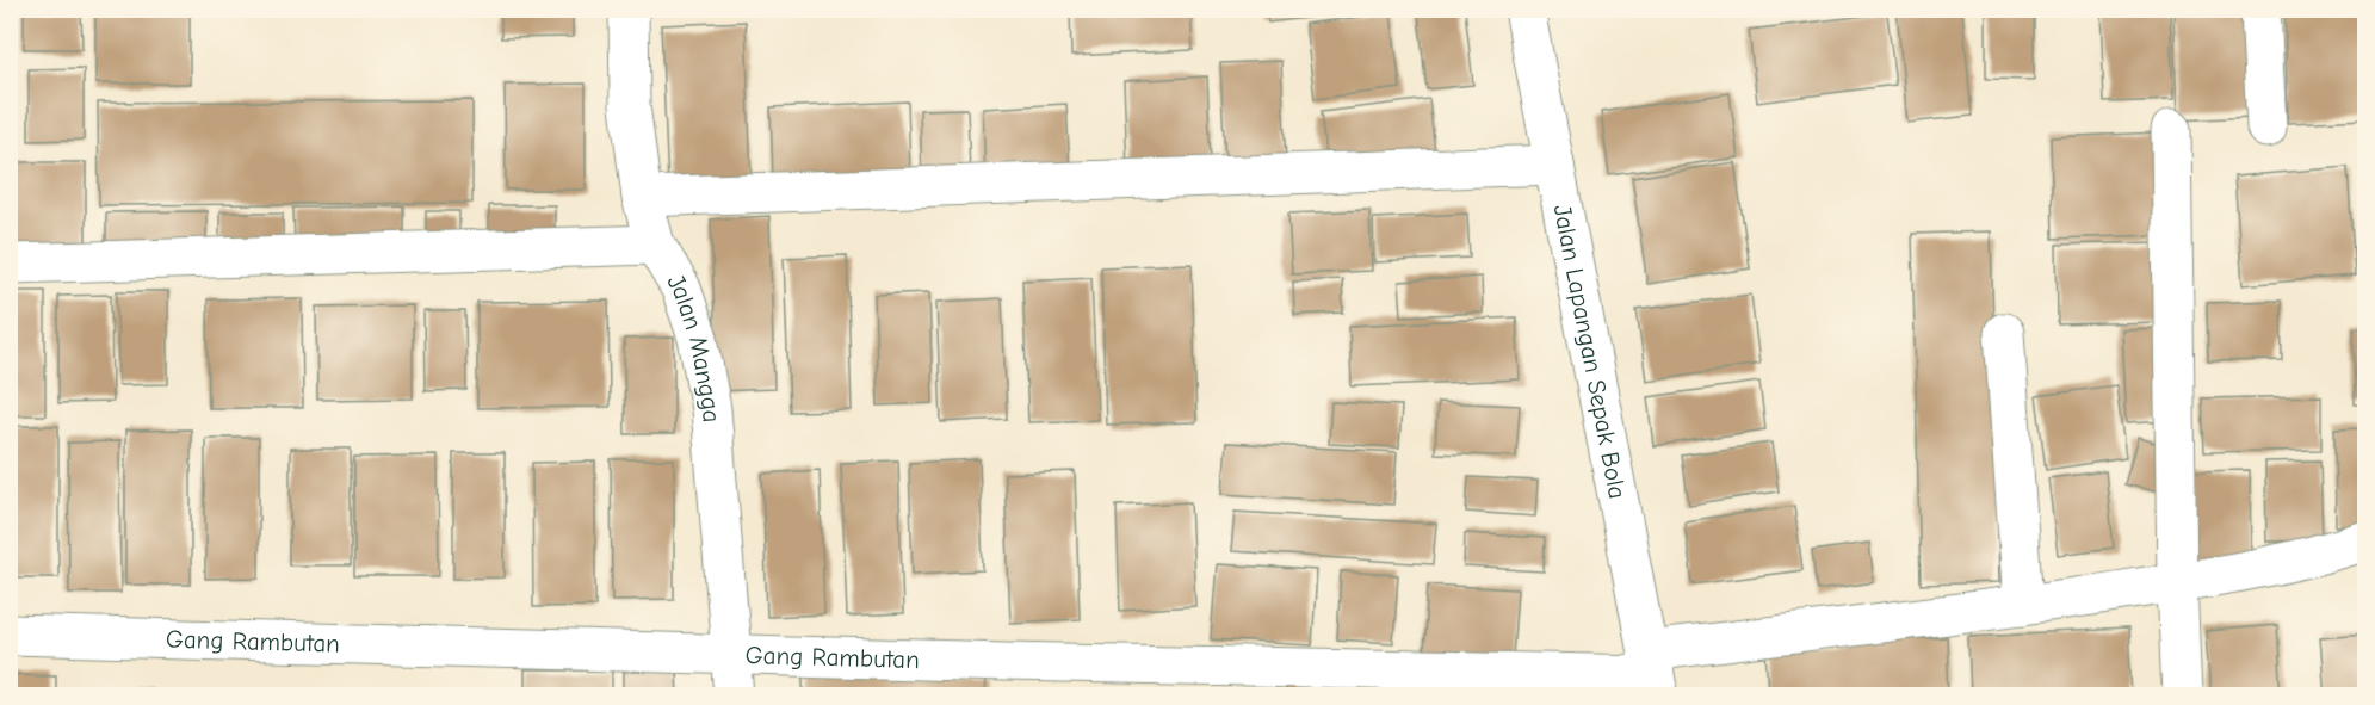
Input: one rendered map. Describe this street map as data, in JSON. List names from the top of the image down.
{
  "streets": {
    "street": ["Jalan Mangga", "Jalan Lapangan Sepak Bola", "Gang Rambutan"]
  },
  "crossings": [
    ["Jalan Mangga", "Gang Rambutan"],
    ["Jalan Lapangan Sepak Bola", "Gang Rambutan"]
  ]
}
